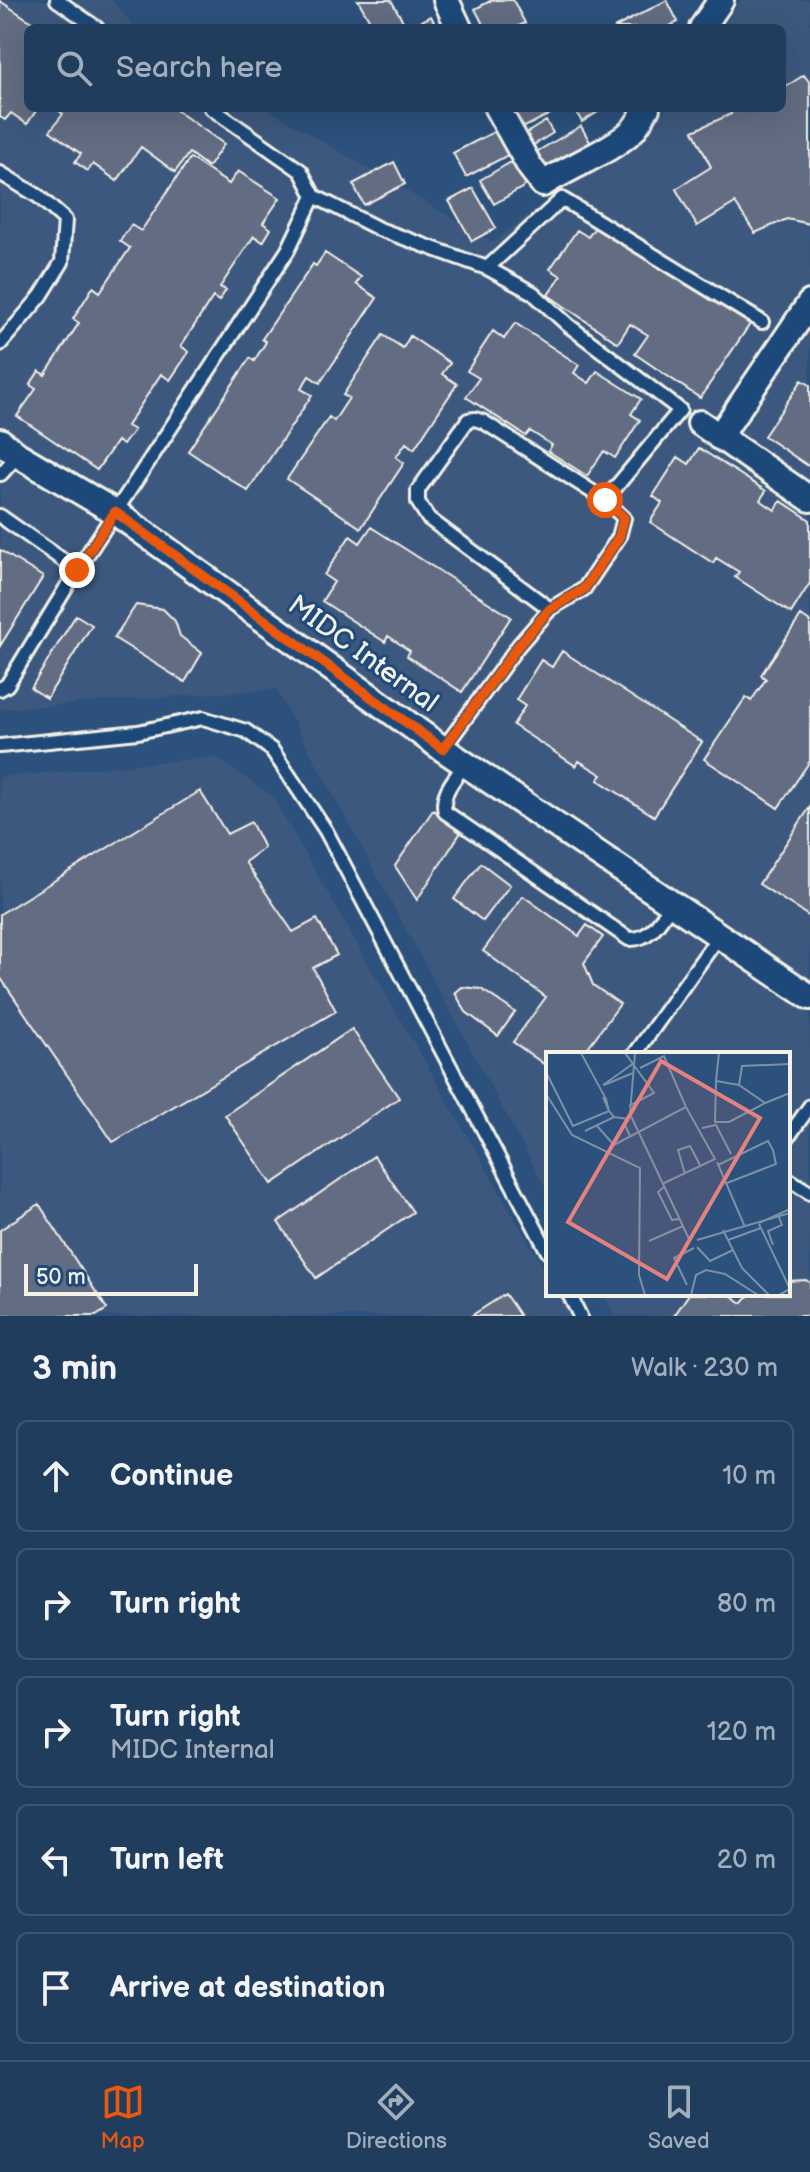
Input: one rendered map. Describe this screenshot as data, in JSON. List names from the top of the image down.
{
  "streets": {
    "street": ["MIDC Internal"]
  },
  "scale_bar": "50 m",
  "page": {
    "search": "Search here",
    "scale": "50 m",
    "heading": ["3 min", "Walk · 230 m"],
    "list": [
      ["Continue", "10 m"],
      ["Turn right", "80 m"],
      ["Turn right", "MIDC Internal", "120 m"],
      ["Turn left", "20 m"],
      "Arrive at destination"
    ],
    "nav": ["Map", "Directions", "Saved"]
  }
}
